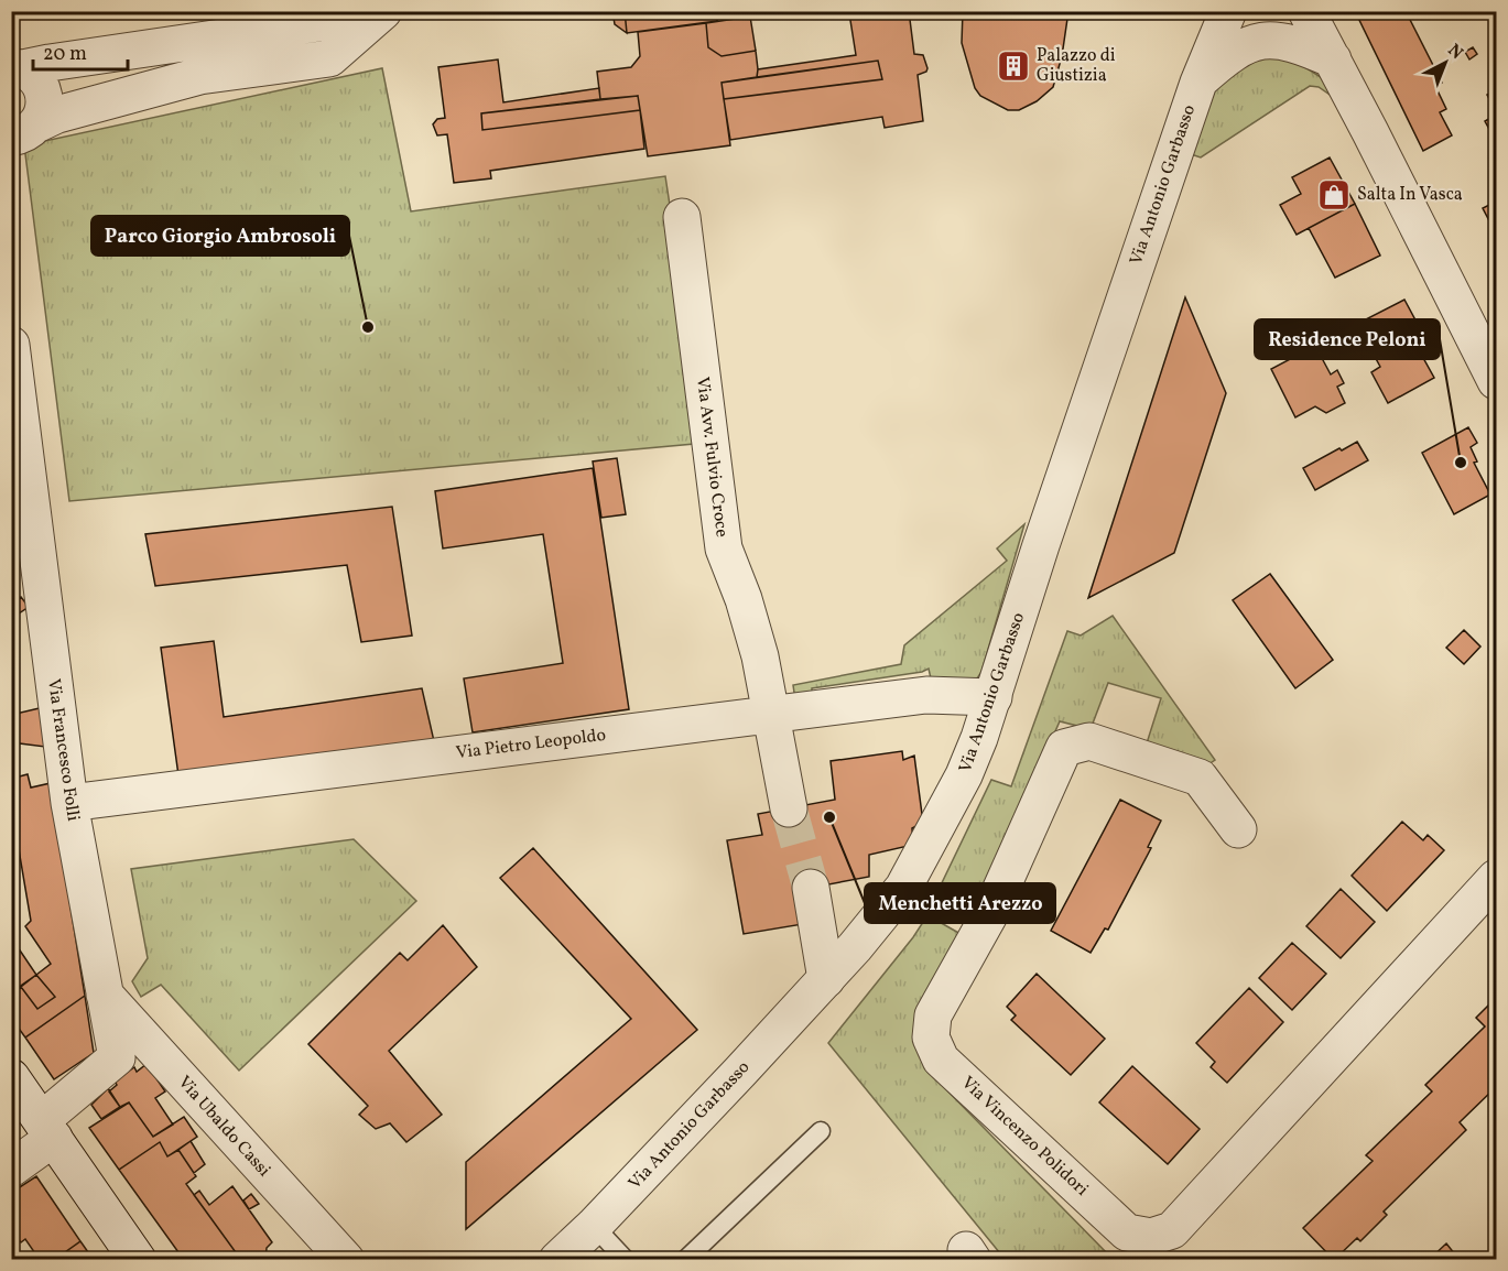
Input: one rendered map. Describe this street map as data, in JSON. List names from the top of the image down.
{
  "streets": {
    "street": [
      "Via Antonio Garbasso",
      "Via Avv. Fulvio Croce",
      "Via Pietro Leopoldo",
      "Via Francesco Folli",
      "Via Ubaldo Cassi",
      "Via Vincenzo Polidori"
    ]
  },
  "crossings": [
    ["Via Antonio Garbasso", "Via Pietro Leopoldo"],
    ["Via Avv. Fulvio Croce", "Via Pietro Leopoldo"],
    ["Via Pietro Leopoldo", "Via Francesco Folli"],
    ["Via Francesco Folli", "Via Ubaldo Cassi"]
  ],
  "places": {
    "building": ["Palazzo di Giustizia"],
    "shop": ["Salta In Vasca"],
    "other": ["Parco Giorgio Ambrosoli", "Residence Peloni", "Menchetti Arezzo"]
  },
  "scale_bar": "20 m",
  "north": "top right"
}
